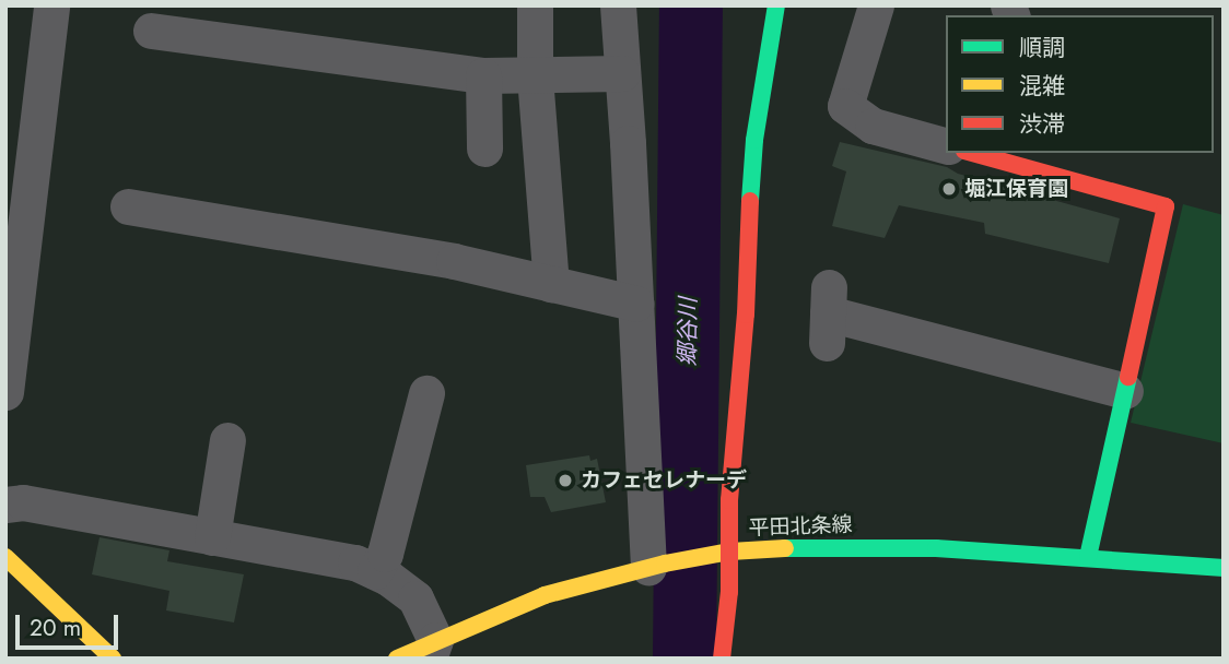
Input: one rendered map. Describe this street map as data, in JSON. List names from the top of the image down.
{
  "streets": {
    "street": ["平田北条線"]
  },
  "water": ["郷谷川"],
  "places": ["堀江保育園", "カフェセレナーデ"],
  "legend": ["順調", "混雑", "渋滞"],
  "scale_bar": "20 m"
}
